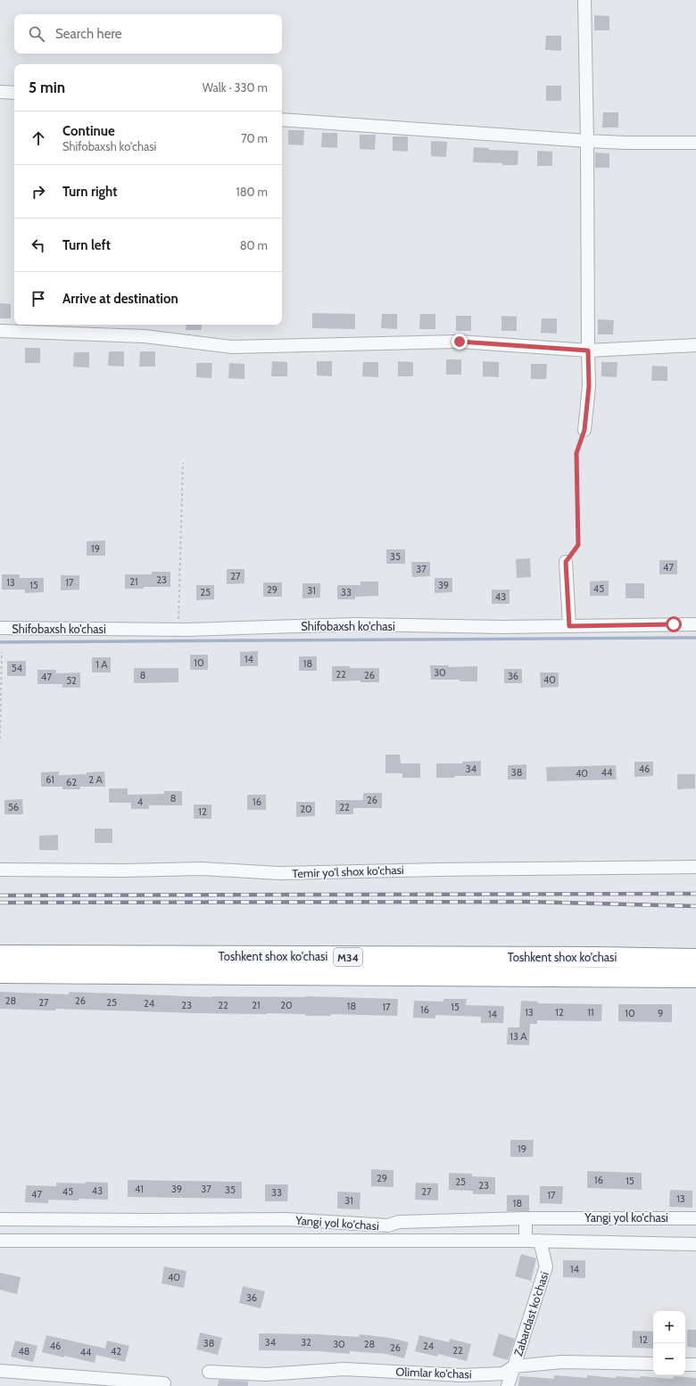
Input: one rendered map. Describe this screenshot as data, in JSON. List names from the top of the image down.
{
  "streets": {
    "highway": ["Toshkent shox ko'chasi", "M34"],
    "street": [
      "Shifobaxsh ko'chasi",
      "Temir yo'l shox ko'chasi",
      "Yangi yol ko'chasi",
      "Zabardast ko'chasi",
      "Olimlar ko'chasi"
    ]
  },
  "crossings": [
    ["Zabardast ko'chasi", "Olimlar ko'chasi"]
  ],
  "house_numbers": [
    "19",
    "35",
    "47",
    "37",
    "27",
    "23",
    "21",
    "13",
    "17",
    "15",
    "39",
    "45",
    "29",
    "31",
    "25",
    "33",
    "43",
    "14",
    "10",
    "18",
    "1 А",
    "54",
    "30",
    "22",
    "8",
    "26",
    "36",
    "47",
    "40",
    "52",
    "34",
    "46",
    "38",
    "44",
    "40",
    "61",
    "2 А",
    "62",
    "8",
    "26",
    "4",
    "16",
    "56",
    "22",
    "20",
    "12",
    "28",
    "26",
    "27",
    "25",
    "24",
    "23",
    "22",
    "21",
    "20",
    "18",
    "17",
    "15",
    "16",
    "13",
    "12",
    "11",
    "10",
    "9",
    "14",
    "13 А",
    "19",
    "29",
    "16",
    "15",
    "25",
    "23",
    "41",
    "39",
    "37",
    "35",
    "43",
    "45",
    "27",
    "33",
    "47",
    "17",
    "13",
    "31",
    "18",
    "14",
    "40",
    "36",
    "12",
    "34",
    "32",
    "38",
    "30",
    "28",
    "46",
    "24",
    "26",
    "22",
    "48",
    "42",
    "44"
  ],
  "page": {
    "search": "Search here",
    "heading": ["5 min", "Walk · 330 m"],
    "list": [
      ["Continue", "Shifobaxsh ko'chasi", "70 m"],
      ["Turn right", "180 m"],
      ["Turn left", "80 m"],
      "Arrive at destination"
    ],
    "map_buttons": ["+", "−"]
  }
}
